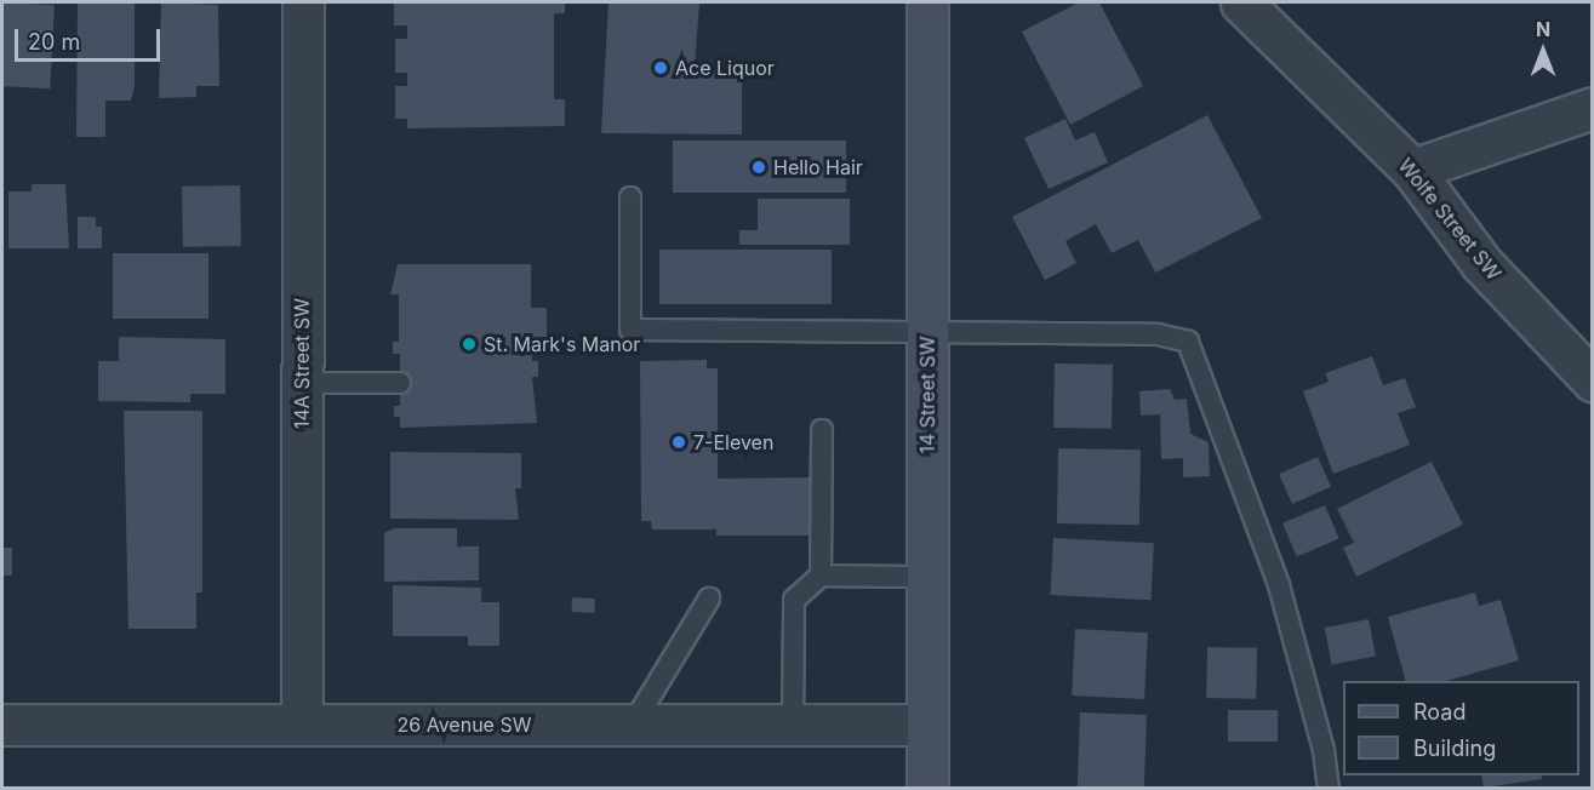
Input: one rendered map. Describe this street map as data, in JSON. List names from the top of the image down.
{
  "streets": {
    "main road": ["14 Street SW"],
    "street": ["Wolfe Street SW", "14A Street SW", "26 Avenue SW"]
  },
  "crossings": [
    ["14A Street SW", "26 Avenue SW"],
    ["14 Street SW", "26 Avenue SW"]
  ],
  "places": [
    "Ace Liquor",
    "Hello Hair",
    "St. Mark's Manor",
    "7-Eleven"
  ],
  "legend": ["Road", "Building"],
  "scale_bar": "20 m",
  "north": "top"
}
